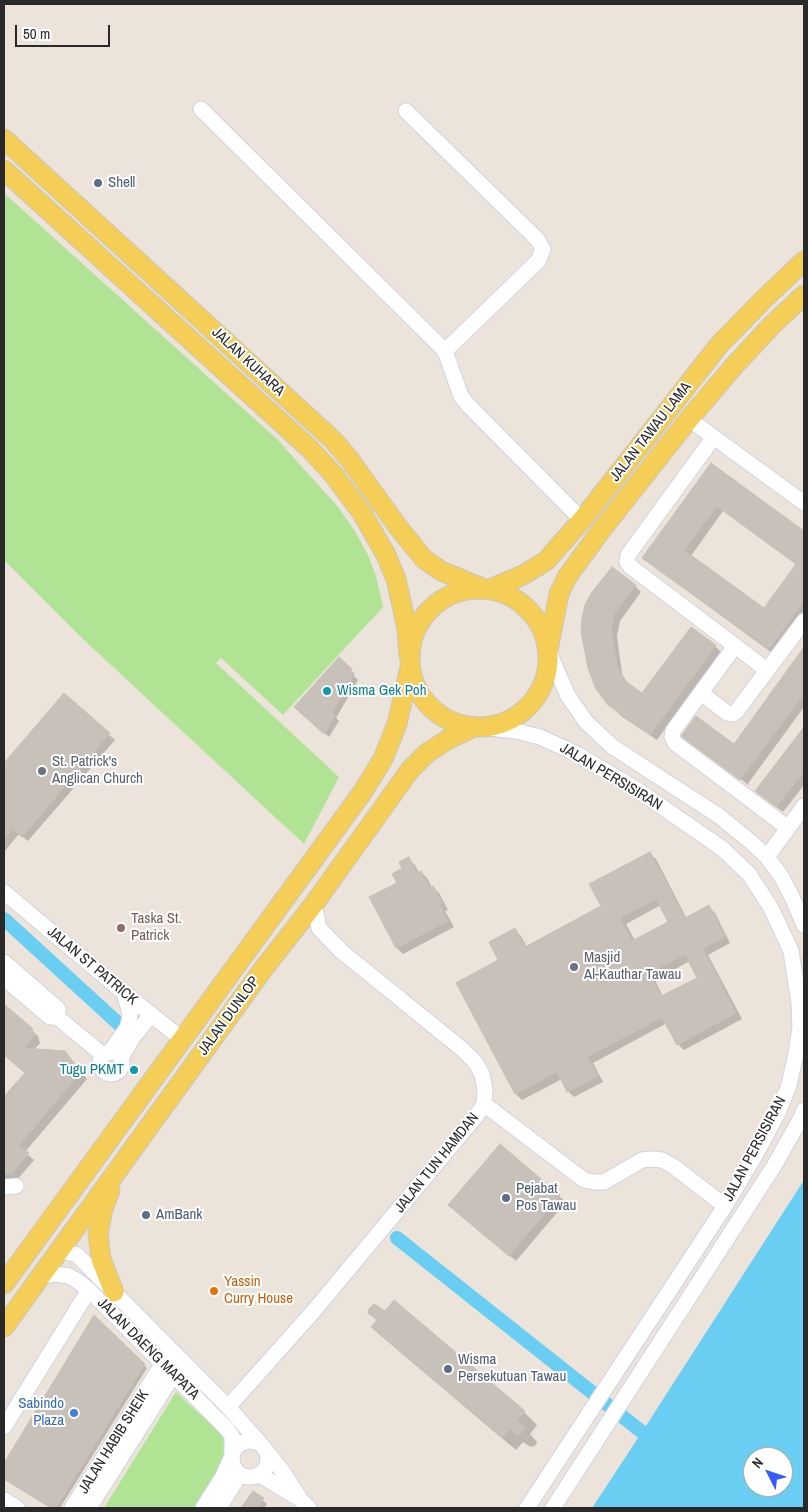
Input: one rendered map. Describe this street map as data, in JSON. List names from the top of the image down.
{
  "streets": {
    "main road": ["JALAN KUHARA", "JALAN TAWAU LAMA", "JALAN DUNLOP"],
    "street": [
      "JALAN PERSISIRAN",
      "JALAN ST PATRICK",
      "JALAN TUN HAMDAN",
      "JALAN DAENG MAPATA",
      "JALAN HABIB SHEIK"
    ]
  },
  "crossings": [
    ["JALAN KUHARA", "JALAN TAWAU LAMA"],
    ["JALAN KUHARA", "JALAN PERSISIRAN"],
    ["JALAN KUHARA", "JALAN DUNLOP"],
    ["JALAN TAWAU LAMA", "JALAN PERSISIRAN"],
    ["JALAN TAWAU LAMA", "JALAN DUNLOP"],
    ["JALAN PERSISIRAN", "JALAN DUNLOP"],
    ["JALAN ST PATRICK", "JALAN DUNLOP"],
    ["JALAN DUNLOP", "JALAN TUN HAMDAN"],
    ["JALAN DUNLOP", "JALAN DAENG MAPATA"],
    ["JALAN TUN HAMDAN", "JALAN DAENG MAPATA"],
    ["JALAN DAENG MAPATA", "JALAN HABIB SHEIK"]
  ],
  "places": [
    "Shell",
    "Wisma Gek Poh",
    "St. Patrick's Anglican Church",
    "Taska St. Patrick",
    "Masjid Al-Kauthar Tawau",
    "Tugu PKMT",
    "Pejabat Pos Tawau",
    "AmBank",
    "Yassin Curry House",
    "Wisma Persekutuan Tawau",
    "Sabindo Plaza"
  ],
  "scale_bar": "50 m",
  "north": "top left"
}
